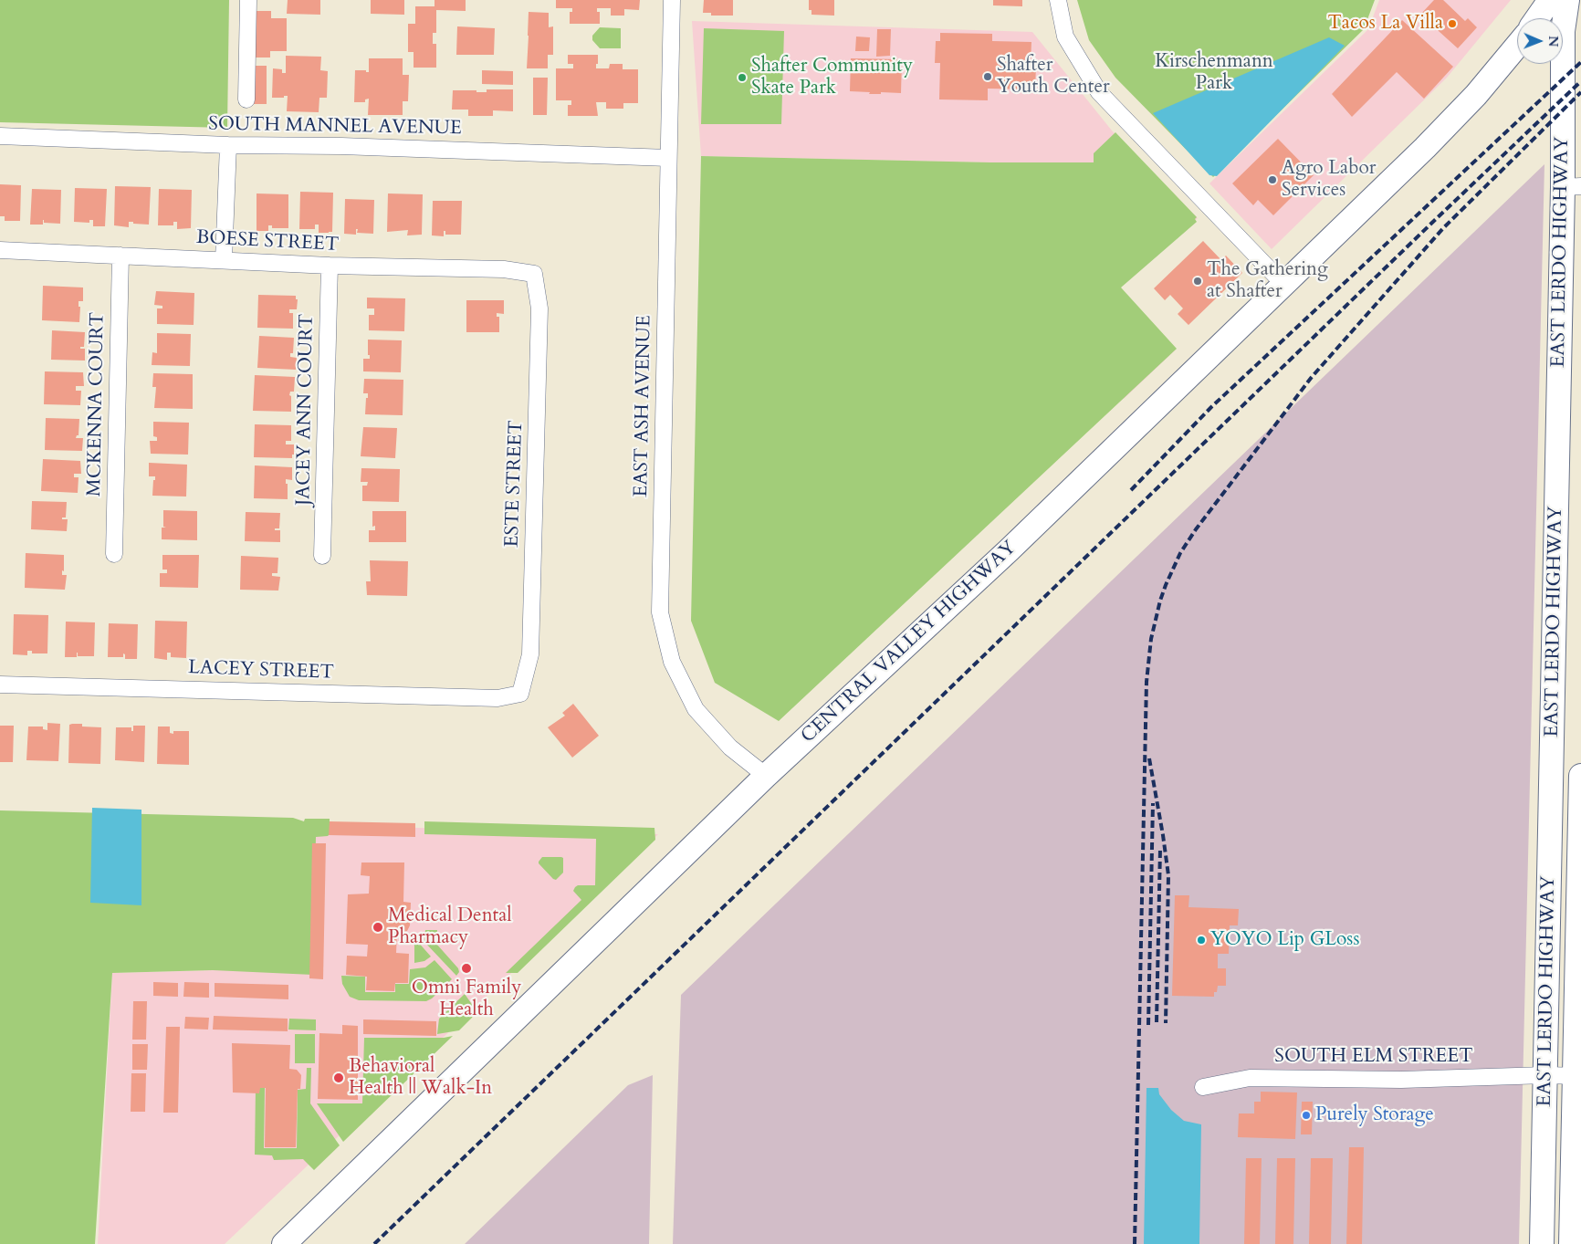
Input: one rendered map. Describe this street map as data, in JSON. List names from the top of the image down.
{
  "streets": {
    "main road": ["EAST LERDO HIGHWAY", "CENTRAL VALLEY HIGHWAY"],
    "street": [
      "SOUTH MANNEL AVENUE",
      "BOESE STREET",
      "MCKENNA COURT",
      "EAST ASH AVENUE",
      "JACEY ANN COURT",
      "ESTE STREET",
      "LACEY STREET",
      "SOUTH ELM STREET"
    ]
  },
  "crossings": [
    ["SOUTH MANNEL AVENUE", "EAST ASH AVENUE"],
    ["BOESE STREET", "MCKENNA COURT"],
    ["BOESE STREET", "JACEY ANN COURT"],
    ["BOESE STREET", "ESTE STREET"],
    ["EAST LERDO HIGHWAY", "SOUTH ELM STREET"],
    ["EAST ASH AVENUE", "CENTRAL VALLEY HIGHWAY"],
    ["ESTE STREET", "LACEY STREET"]
  ],
  "parks": ["Kirschenmann Park"],
  "places": [
    "Tacos La Villa",
    "Shafter Youth Center",
    "Shafter Community Skate Park",
    "Agro Labor Services",
    "The Gathering at Shafter",
    "Medical Dental Pharmacy",
    "YOYO Lip GLoss",
    "Omni Family Health",
    "Behavioral Health || Walk-In",
    "Purely Storage"
  ],
  "north": "right"
}
